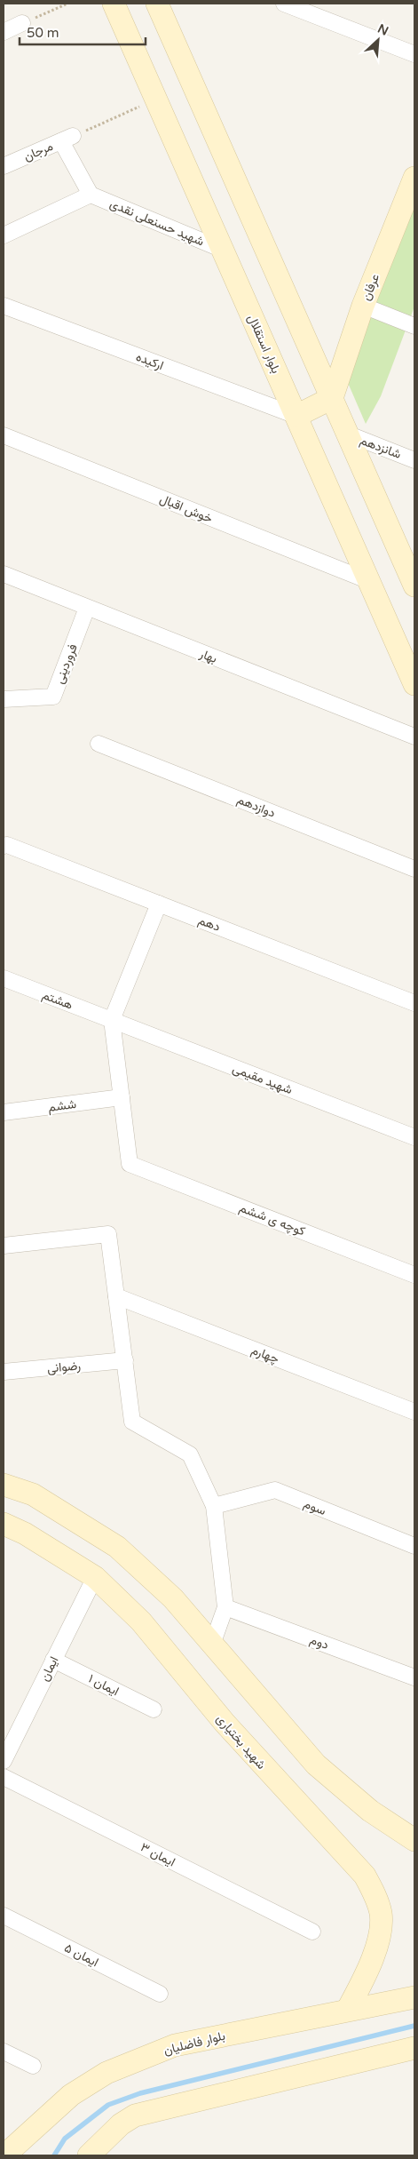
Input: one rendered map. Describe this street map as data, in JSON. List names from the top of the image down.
{
  "streets": {
    "main road": [
      "عرفان",
      "بلوار استقلال",
      "شهید بختیاری",
      "بلوار فاضلیان"
    ],
    "street": [
      "مرجان",
      "شهید حسنعلی نقدی",
      "ارکیده",
      "شانزدهم",
      "خوش اقبال",
      "بهار",
      "فروردینی",
      "دوازدهم",
      "دهم",
      "هشتم",
      "شهید مقیمی",
      "ششم",
      "کوچه ی ششم",
      "چهارم",
      "رضوانی",
      "سوم",
      "دوم",
      "ایمان",
      "ایمان ۱",
      "ایمان ۳",
      "ایمان ۵"
    ]
  },
  "crossings": [
    ["شهید حسنعلی نقدی", "بلوار استقلال"],
    ["بلوار استقلال", "ارکیده"],
    ["بلوار استقلال", "خوش اقبال"],
    ["بهار", "فروردینی"],
    ["هشتم", "شهید مقیمی"],
    ["ششم", "کوچه ی ششم"],
    ["ایمان", "ایمان ۱"],
    ["ایمان", "شهید بختیاری"],
    ["شهید بختیاری", "بلوار فاضلیان"]
  ],
  "scale_bar": "50 m",
  "north": "top right"
}
